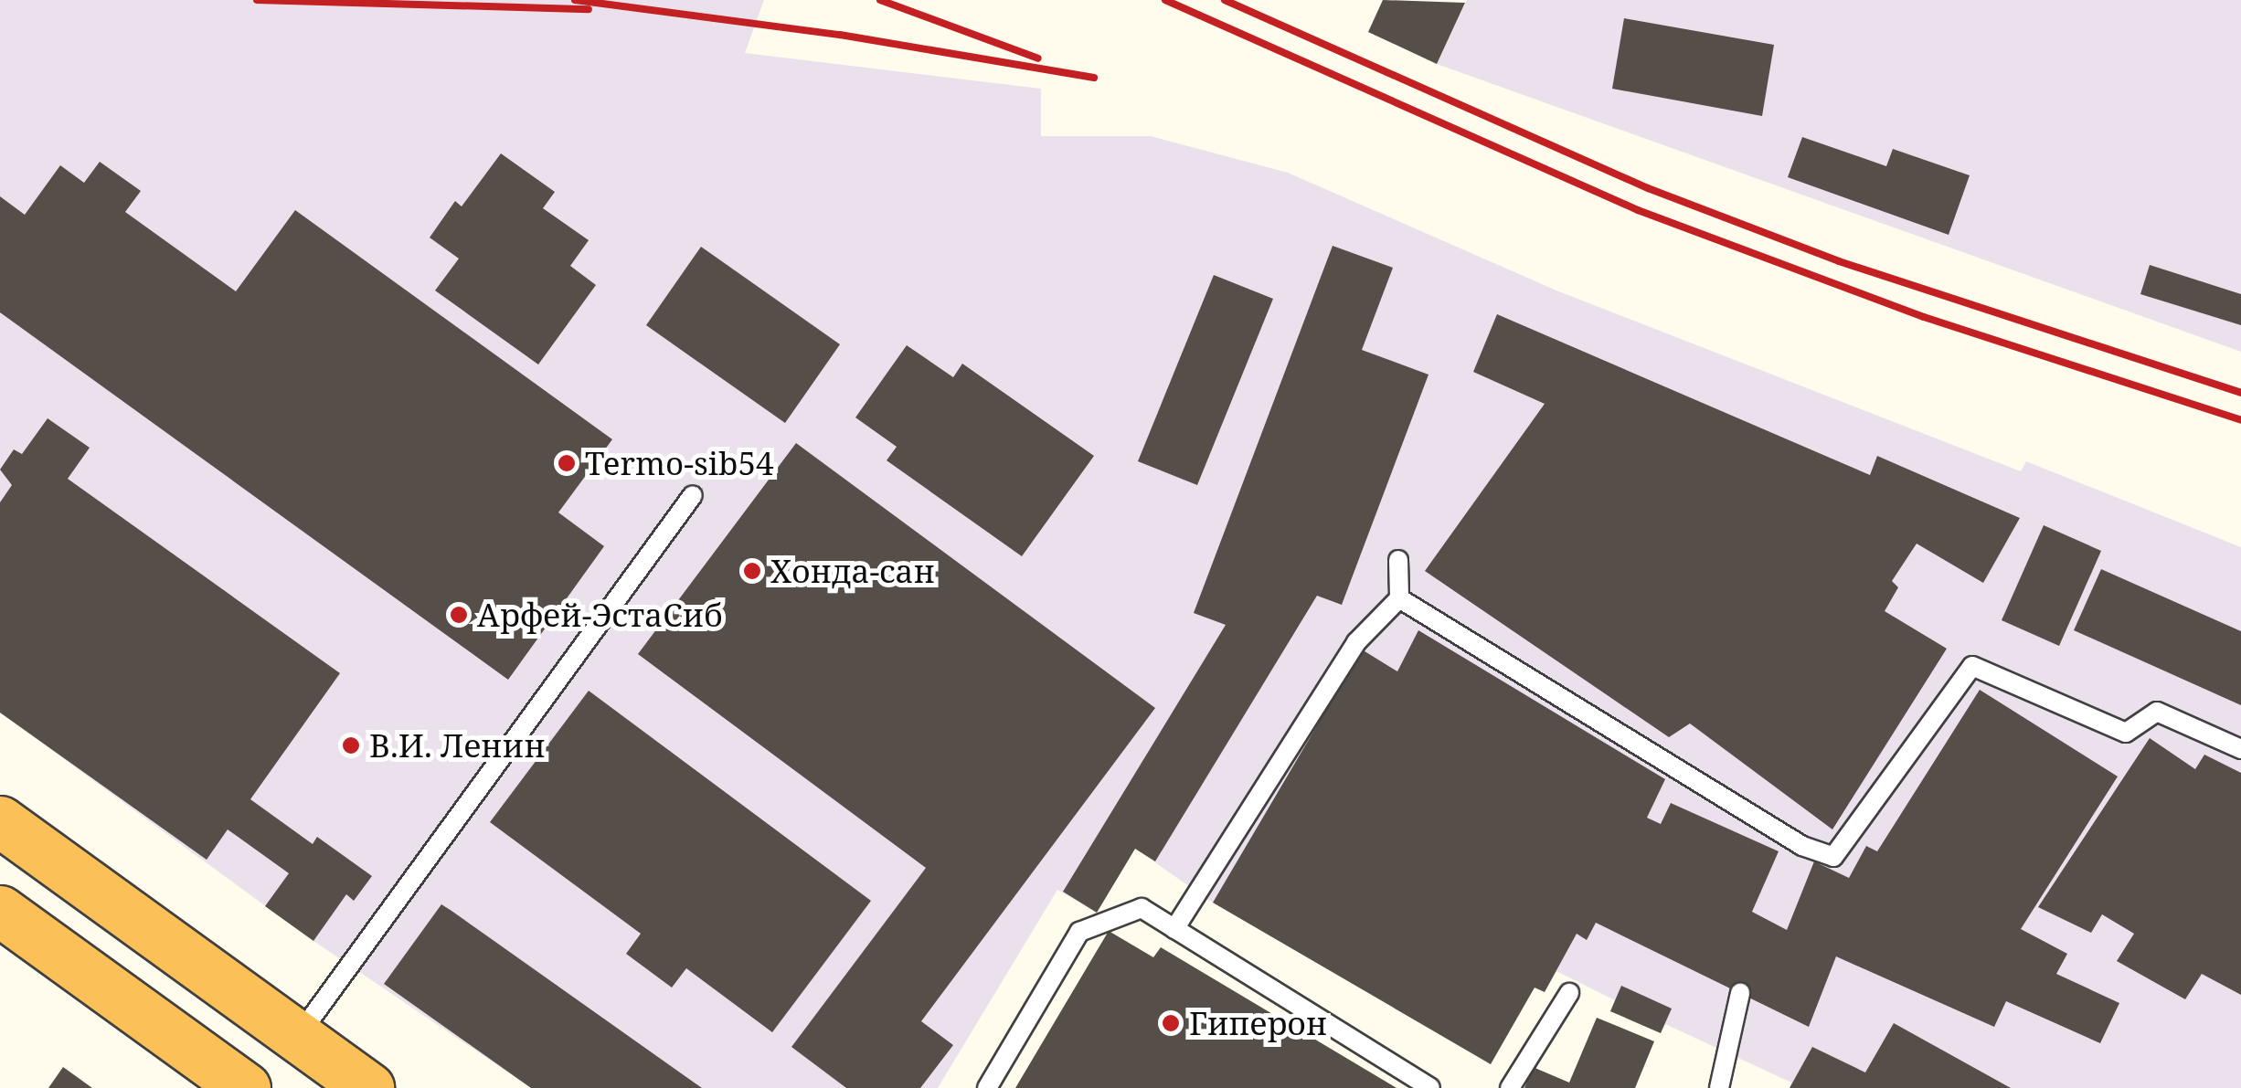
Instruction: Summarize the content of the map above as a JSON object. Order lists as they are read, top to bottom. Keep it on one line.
{"places":["Termo-sib54","Хонда-сан","Арфей-ЭстаСиб","В.И. Ленин","Гиперон"]}
